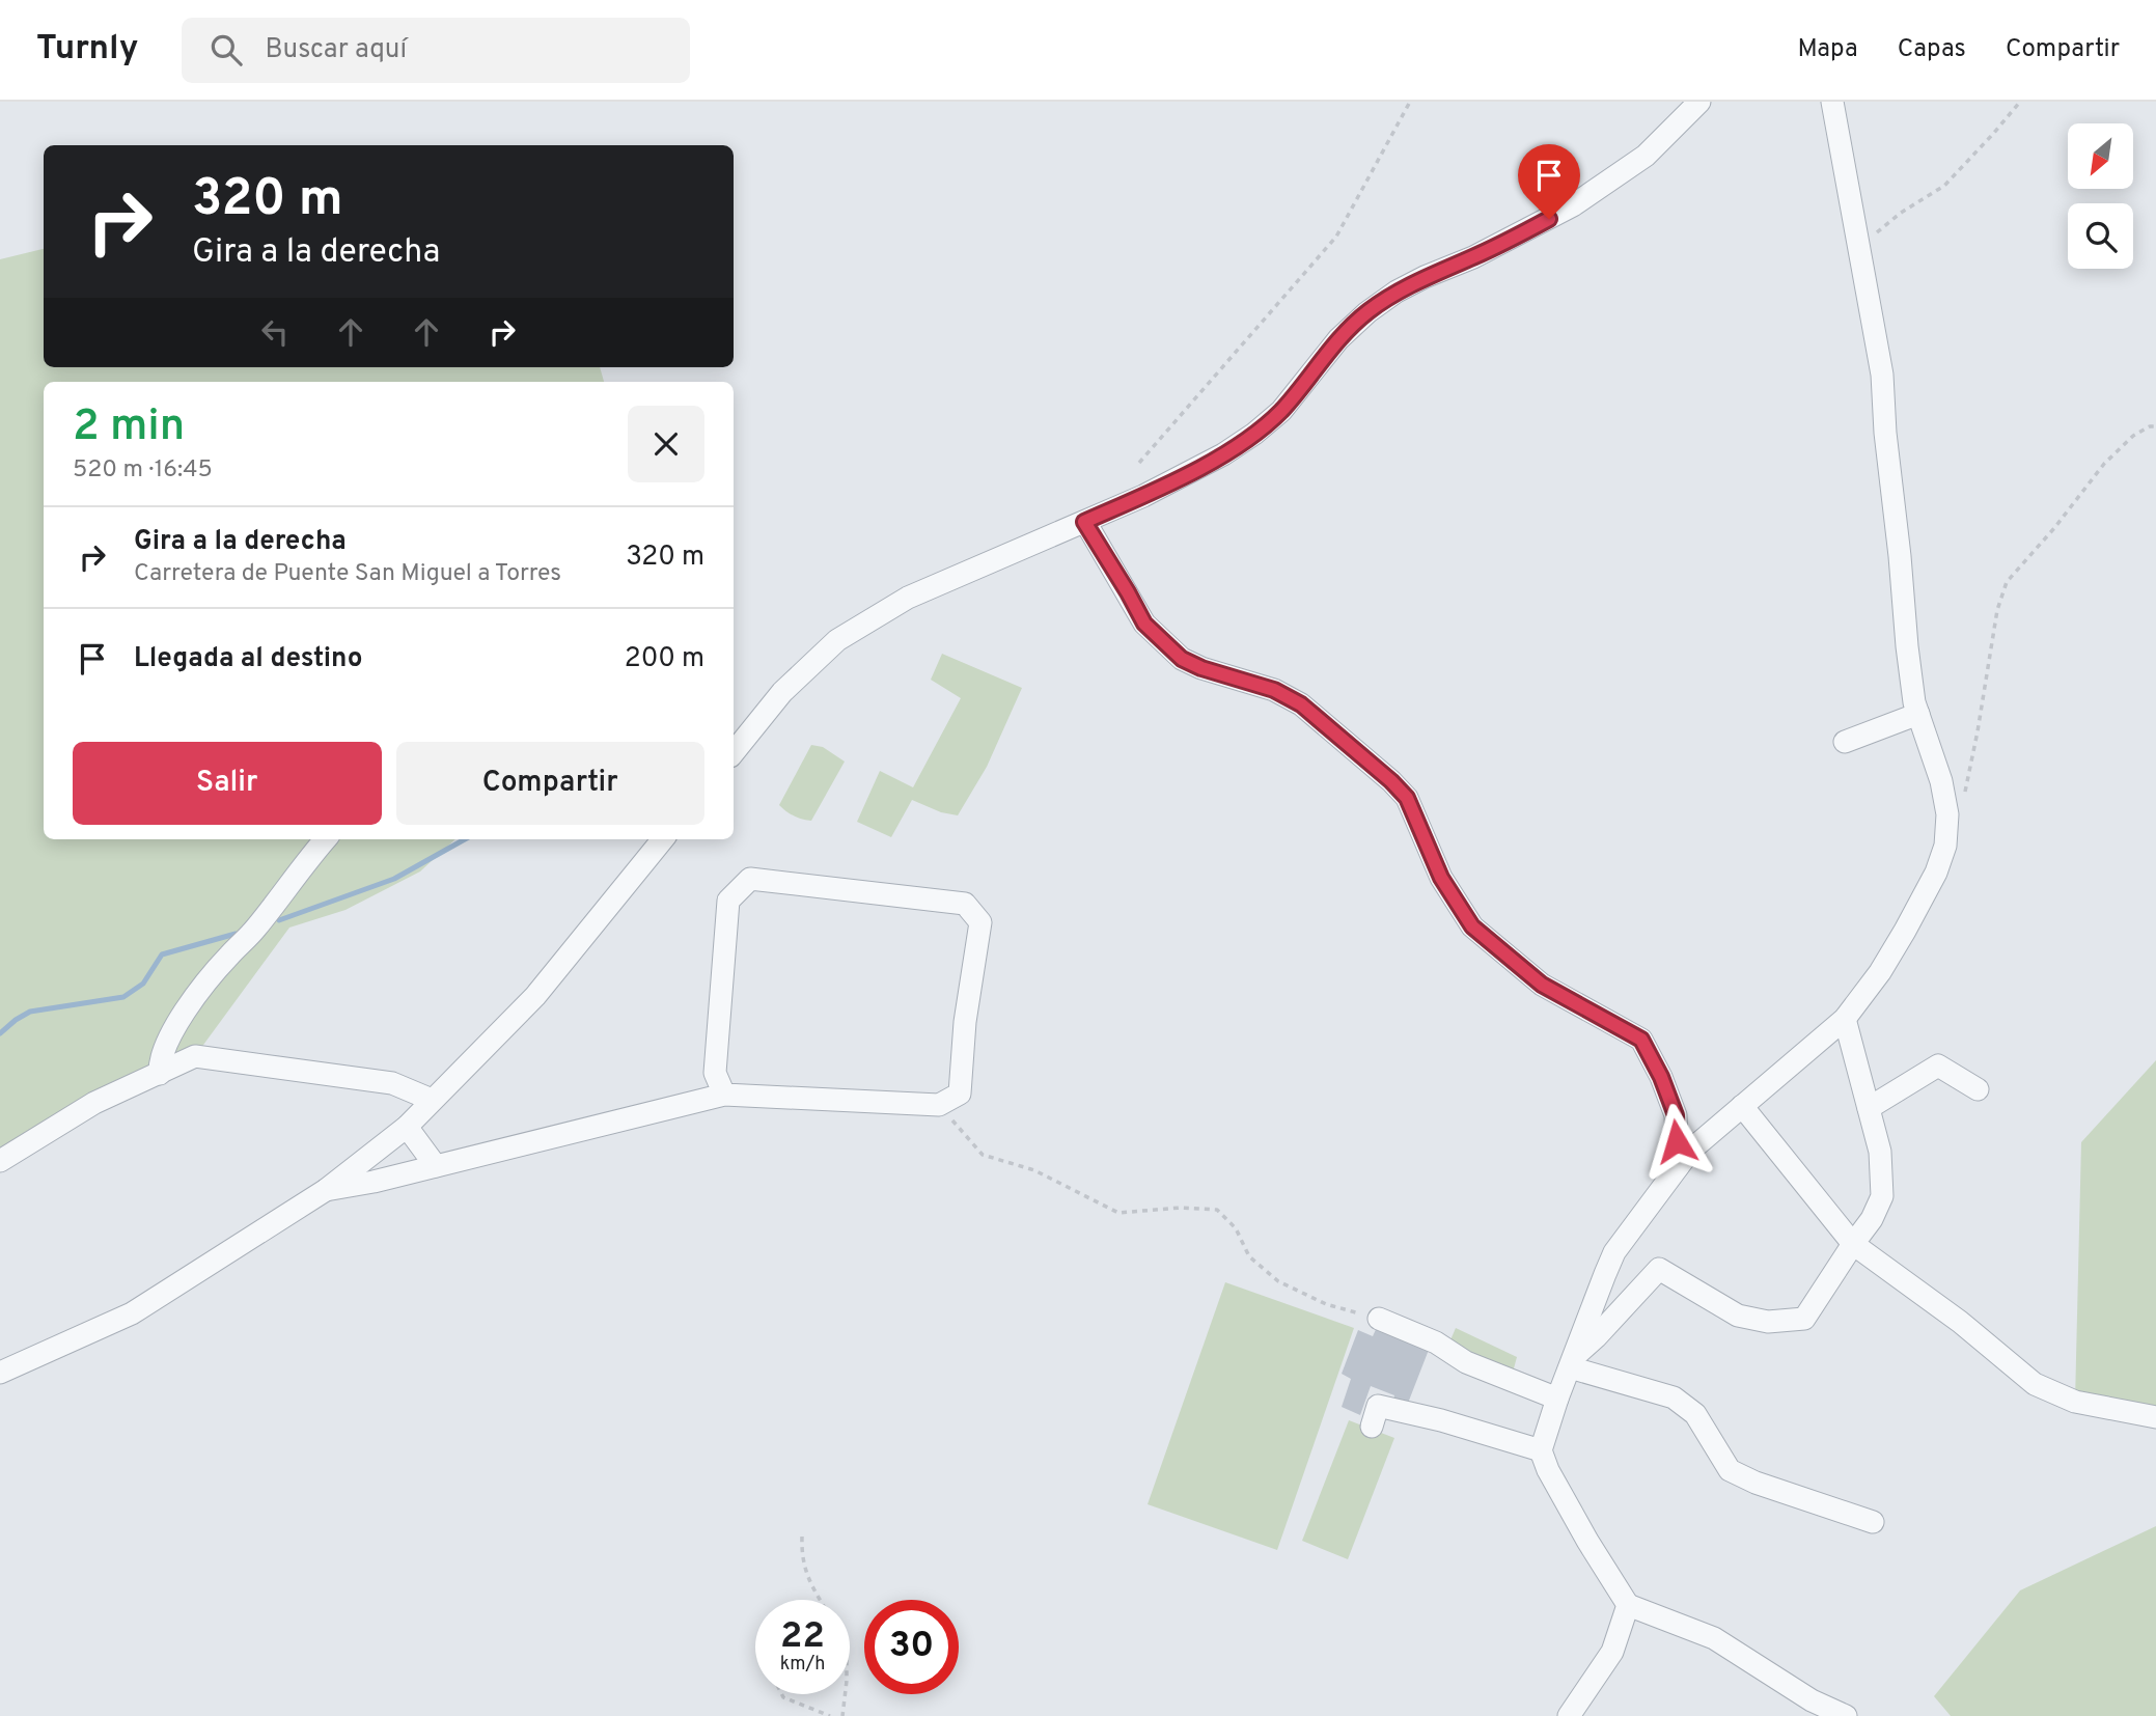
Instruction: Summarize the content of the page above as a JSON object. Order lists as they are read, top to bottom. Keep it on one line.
{"north":"bottom left","page":{"header":"Turnly","search":"Buscar aquí","nav":["Mapa","Capas","Compartir"],"turn":["320 m","Gira a la derecha"],"heading":["2 min","520 m · 16:45"],"list":[{"name":"Gira a la derecha","note":"Carretera de Puente San Miguel a Torres","value":"320 m"},{"name":"Llegada al destino","value":"200 m"}],"buttons":["Salir","Compartir"],"speed":"22 km/h","limit":"30"}}
